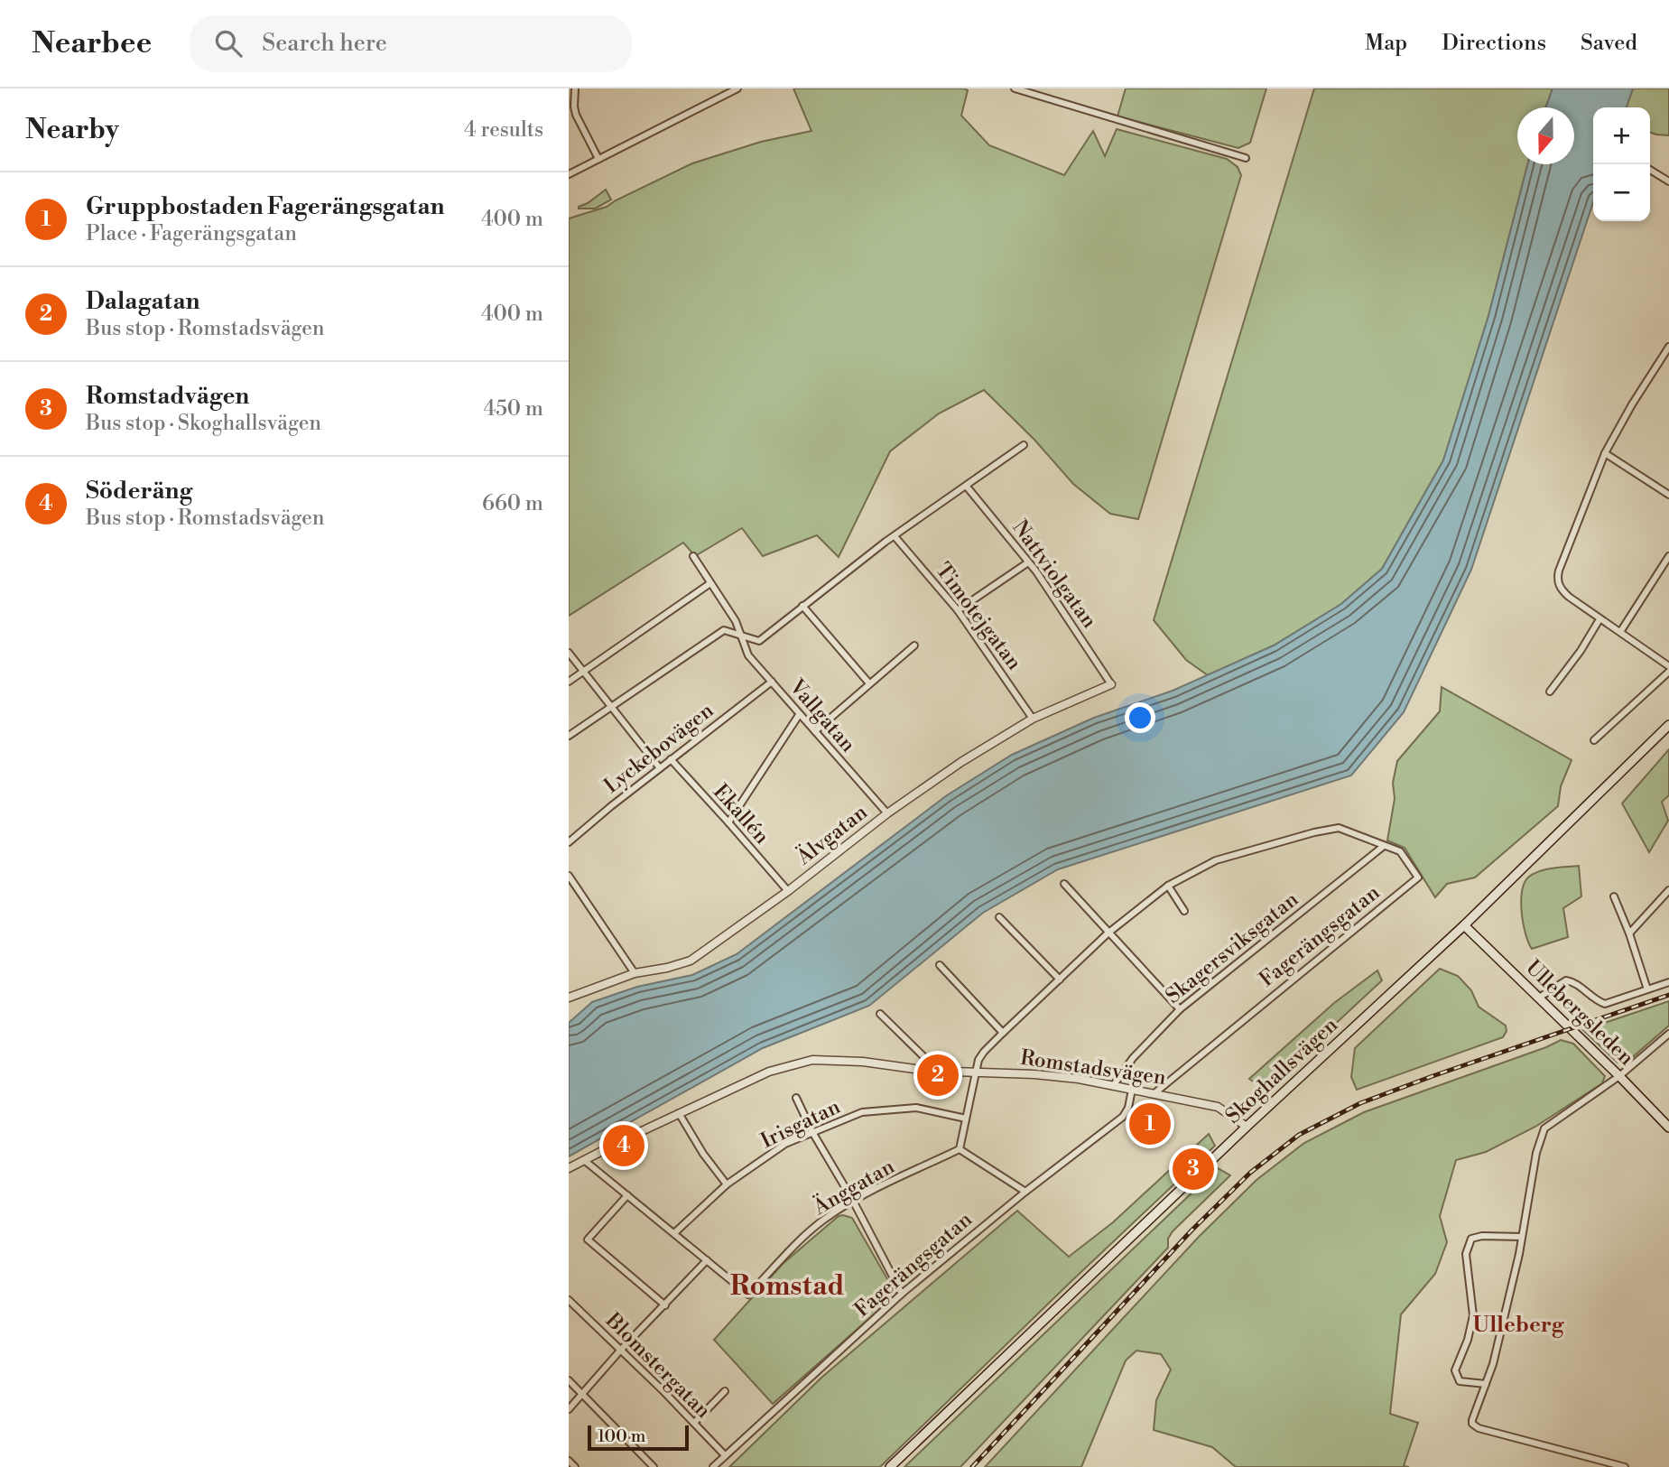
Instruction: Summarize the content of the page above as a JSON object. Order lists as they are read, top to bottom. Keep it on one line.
{"streets":{"main road":["Ullebergsleden","Skoghallsvägen"],"street":["Nattviolgatan","Timotejgatan","Vallgatan","Lyckebovägen","Ekallén","Älvgatan","Fagerängsgatan","Skagersviksgatan","Romstadsvägen","Irisgatan","Änggatan","Blomstergatan"]},"crossings":[["Nattviolgatan","Älvgatan"],["Timotejgatan","Älvgatan"],["Vallgatan","Lyckebovägen"],["Vallgatan","Älvgatan"],["Lyckebovägen","Ekallén"],["Ekallén","Älvgatan"],["Fagerängsgatan","Skagersviksgatan"],["Fagerängsgatan","Romstadsvägen"],["Fagerängsgatan","Blomstergatan"],["Skagersviksgatan","Romstadsvägen"],["Ullebergsleden","Skoghallsvägen"],["Romstadsvägen","Skoghallsvägen"]],"districts":["Romstad","Ulleberg"],"scale_bar":"100 m","north":"bottom","page":{"header":"Nearbee","search":"Search here","nav":["Map","Directions","Saved"],"heading":["Nearby","4 results"],"map_buttons":["+","−"],"list":[{"mark":"1","name":"Gruppbostaden Fagerängsgatan","note":"Place · Fagerängsgatan","value":"400 m"},{"mark":"2","name":"Dalagatan","note":"Bus stop · Romstadsvägen","value":"400 m"},{"mark":"3","name":"Romstadvägen","note":"Bus stop · Skoghallsvägen","value":"450 m"},{"mark":"4","name":"Söderäng","note":"Bus stop · Romstadsvägen","value":"660 m"}],"pins":["2","1","4","3"],"scale":"100 m"}}
